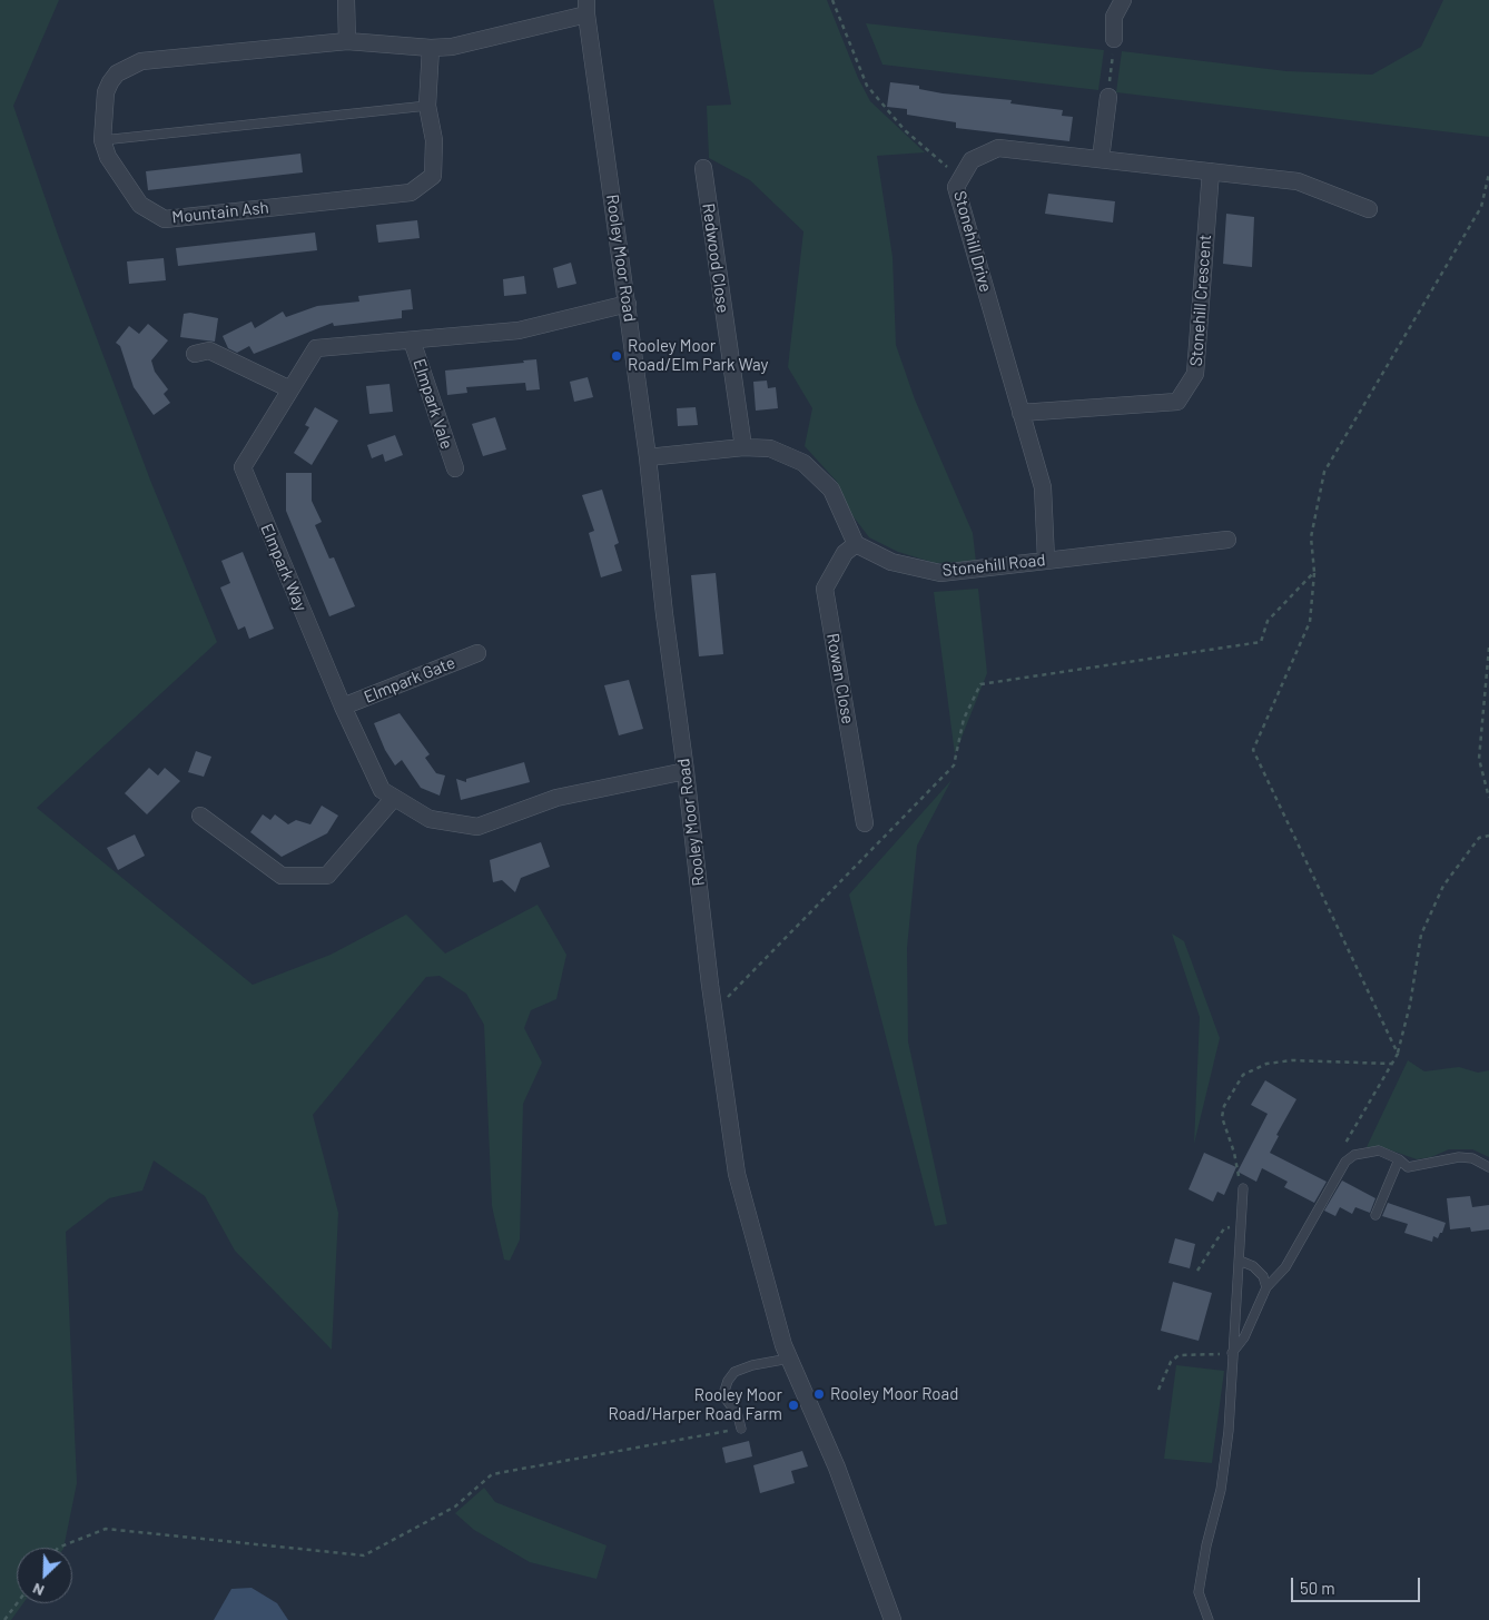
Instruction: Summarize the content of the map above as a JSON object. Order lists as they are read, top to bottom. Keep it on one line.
{"streets":{"street":["Mountain Ash","Stonehill Drive","Rooley Moor Road","Redwood Close","Stonehill Crescent","Elmpark Vale","Stonehill Road","Elmpark Way","Rowan Close","Elmpark Gate"]},"crossings":[["Mountain Ash","Rooley Moor Road"],["Stonehill Drive","Stonehill Crescent"],["Stonehill Drive","Stonehill Road"],["Rooley Moor Road","Elmpark Way"],["Elmpark Vale","Elmpark Way"],["Stonehill Road","Rowan Close"],["Elmpark Way","Elmpark Gate"]],"places":["Rooley Moor Road/Elm Park Way","Rooley Moor Road","Rooley Moor Road/Harper Road Farm"],"scale_bar":"50 m","north":"bottom left"}
